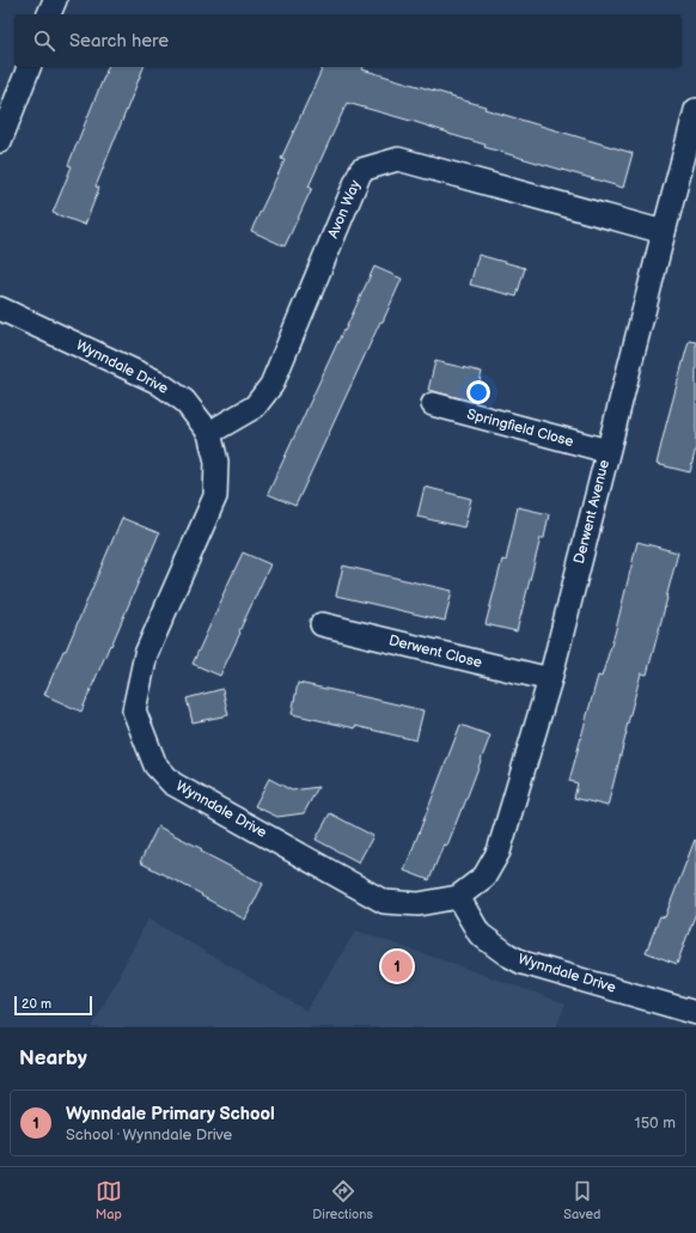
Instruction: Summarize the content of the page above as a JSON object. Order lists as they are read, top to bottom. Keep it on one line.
{"streets":{"street":["Avon Way","Wynndale Drive","Springfield Close","Derwent Avenue","Derwent Close"]},"crossings":[["Avon Way","Wynndale Drive"],["Avon Way","Derwent Avenue"],["Wynndale Drive","Derwent Avenue"],["Springfield Close","Derwent Avenue"],["Derwent Avenue","Derwent Close"]],"scale_bar":"20 m","page":{"search":"Search here","pins":"1","scale":"20 m","heading":"Nearby","list":[{"mark":"1","name":"Wynndale Primary School","note":"School · Wynndale Drive","value":"150 m"}],"nav":["Map","Directions","Saved"]}}
